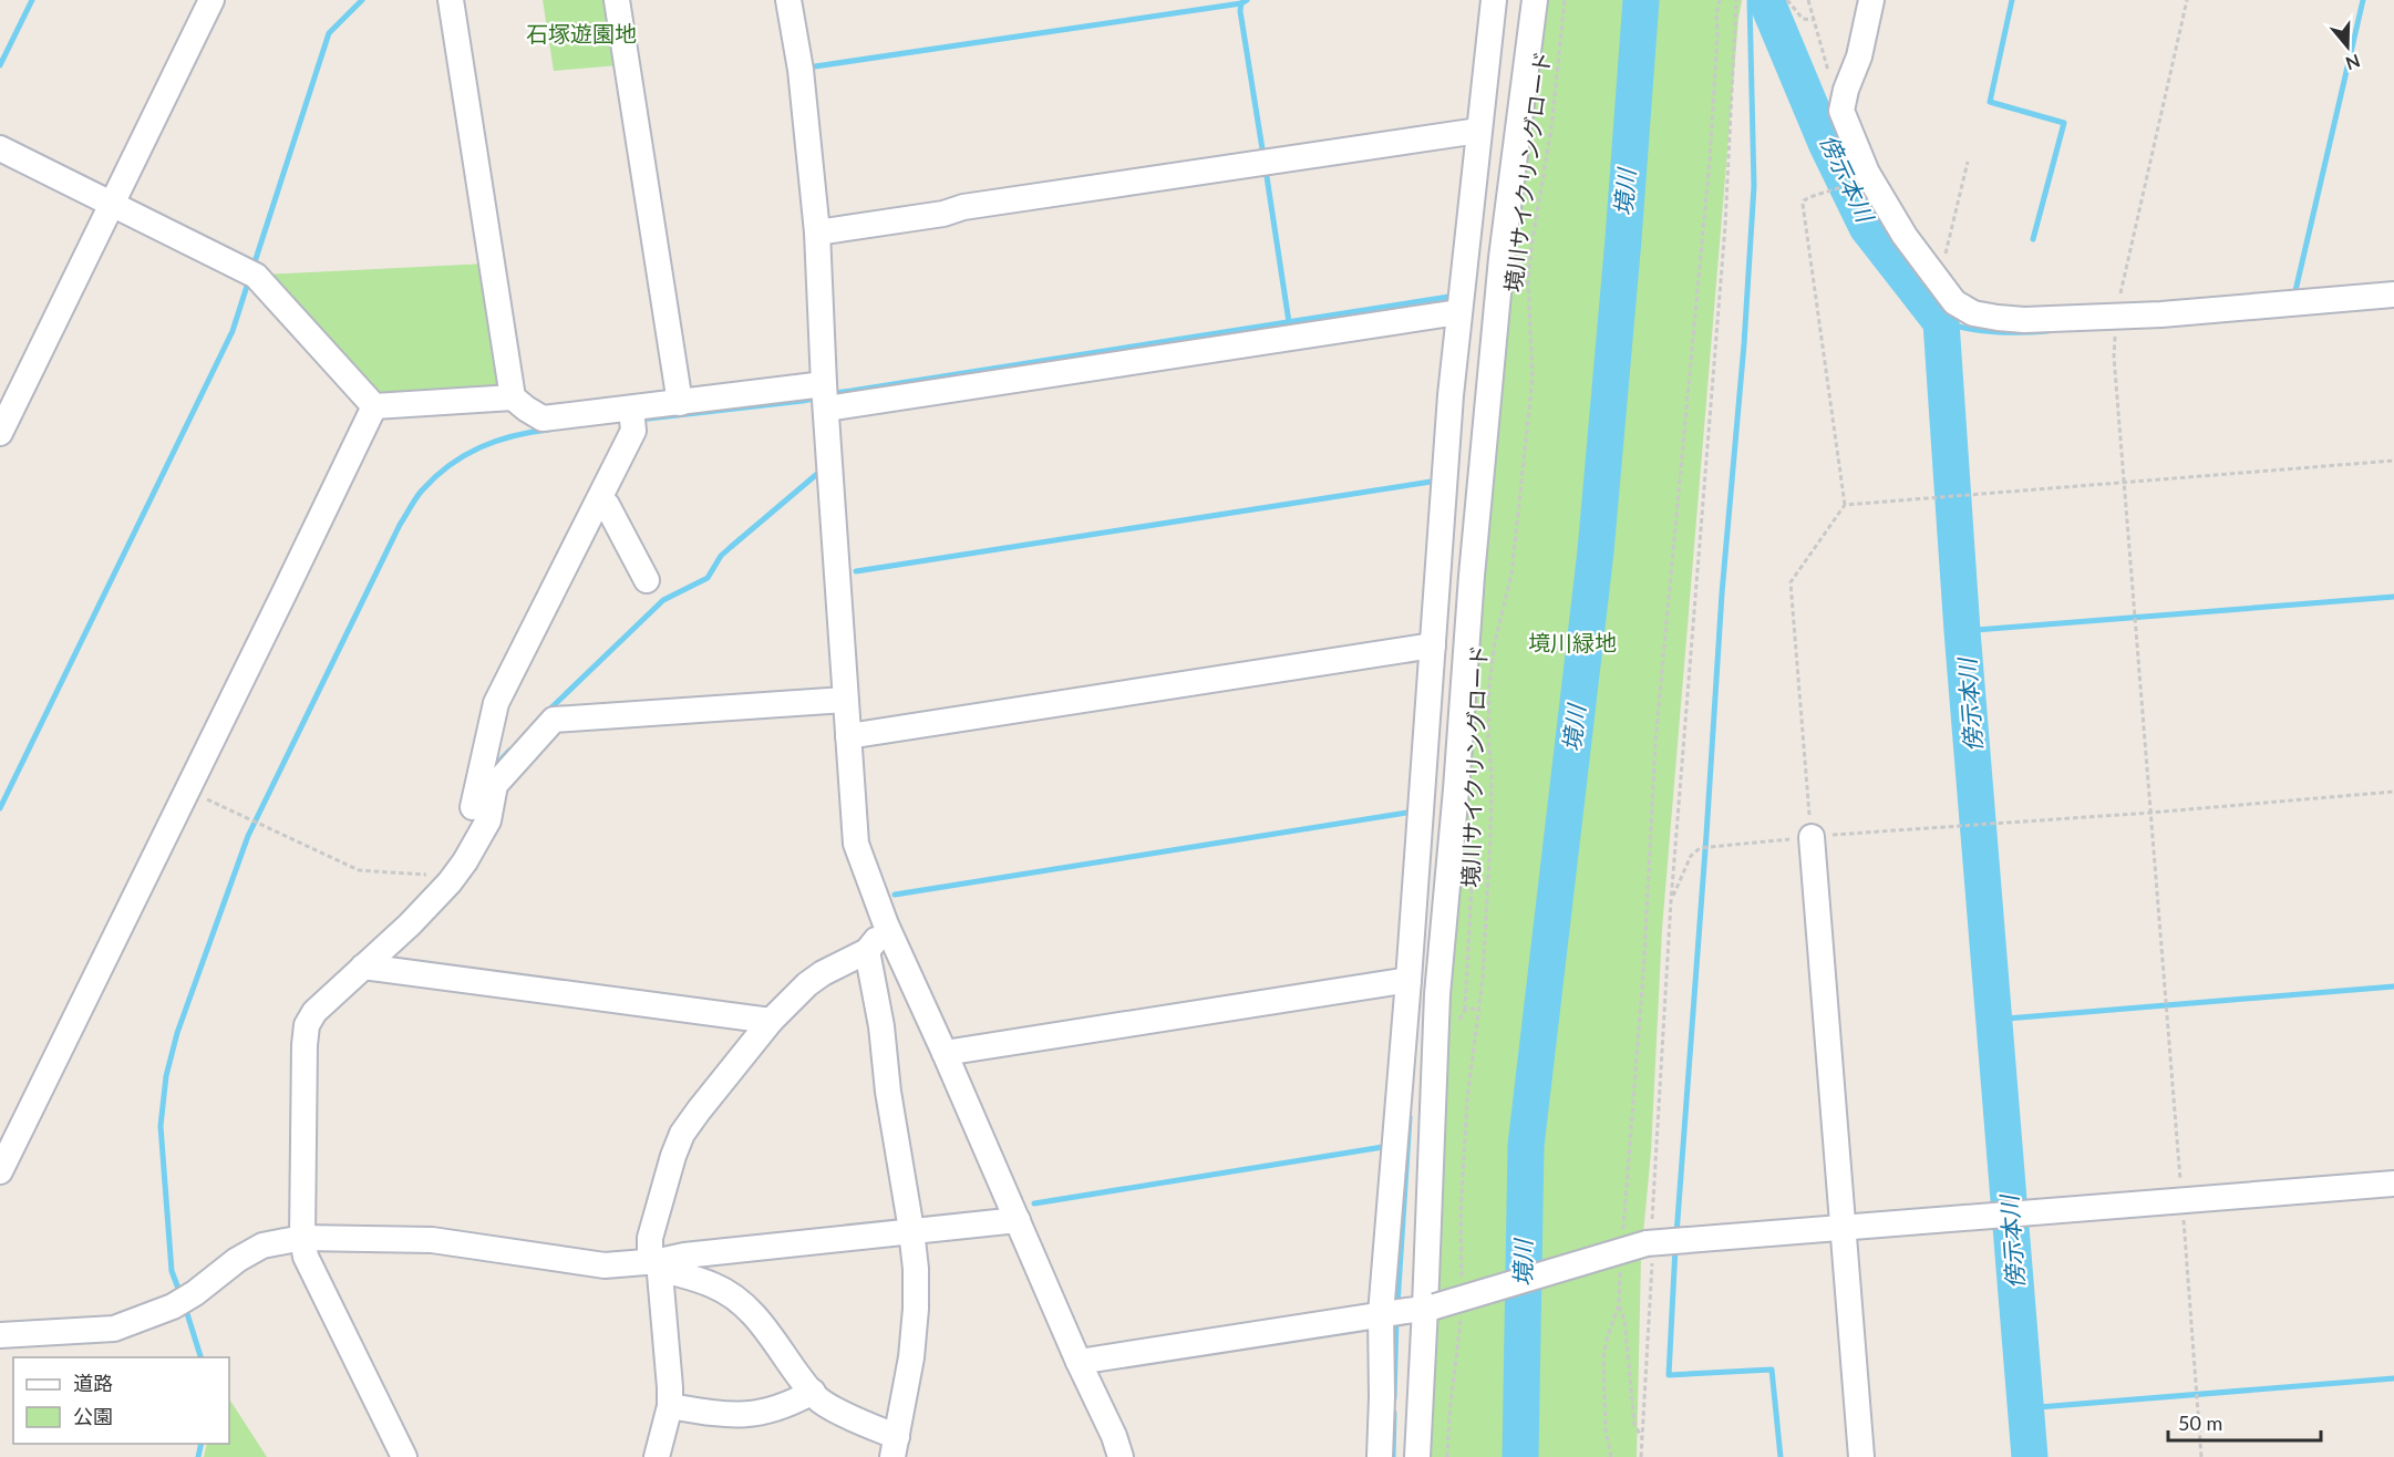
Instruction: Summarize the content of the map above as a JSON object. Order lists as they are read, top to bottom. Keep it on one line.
{"streets":{"path":["境川サイクリングロード"]},"water":["傍示本川","境川"],"parks":["石塚遊園地","境川緑地"],"legend":["道路","公園"],"scale_bar":"50 m","north":"bottom"}
